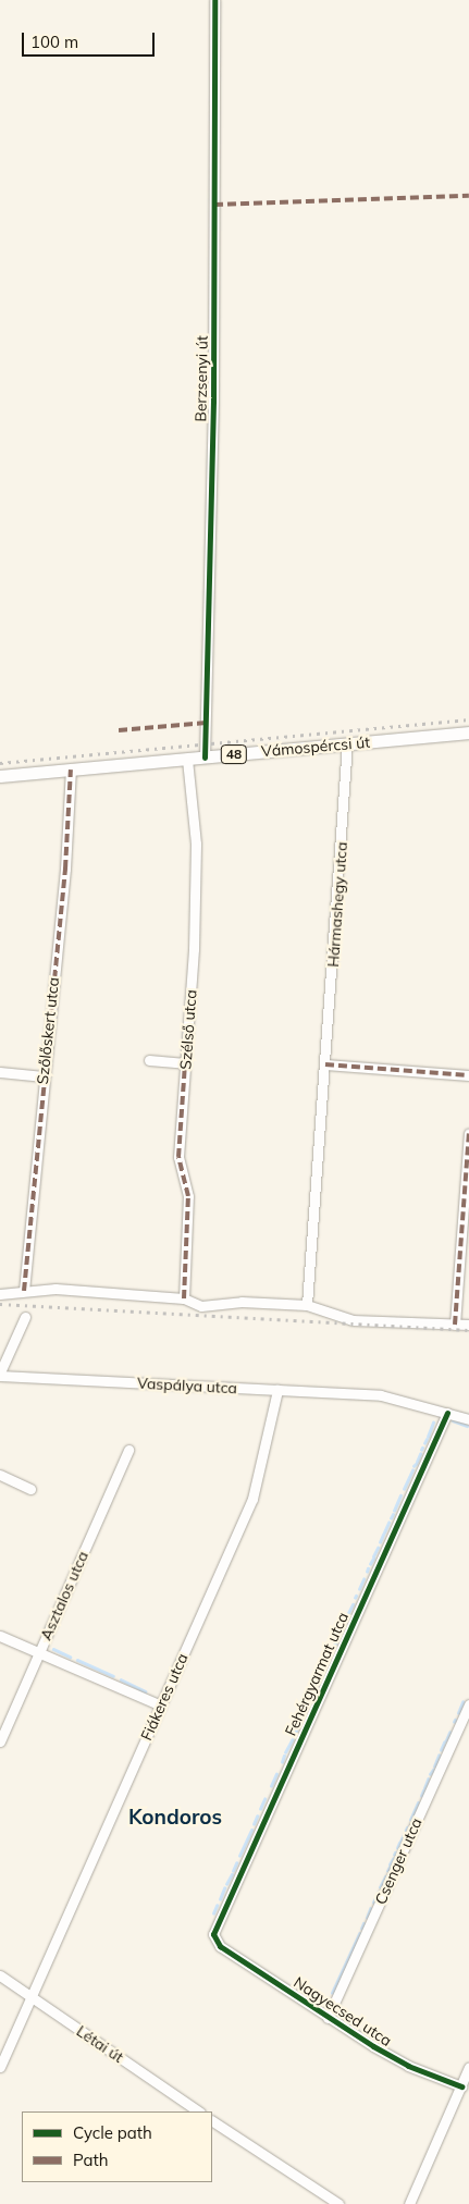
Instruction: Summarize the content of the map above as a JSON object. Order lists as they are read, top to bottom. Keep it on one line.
{"streets":{"main road":["Vámospércsi út","48"],"street":["Berzsenyi út","Hármashegy utca","Szélső utca","Szőlőskert utca","Vaspálya utca","Asztalos utca","Fehérgyarmat utca","Fiákeres utca","Csenger utca","Nagyecsed utca","Létai út"]},"crossings":[["Berzsenyi út","Vámospércsi út"],["Vámospércsi út","Hármashegy utca"],["Vámospércsi út","Szélső utca"],["Vámospércsi út","Szőlőskert utca"],["Vaspálya utca","Fehérgyarmat utca"],["Vaspálya utca","Fiákeres utca"],["Fehérgyarmat utca","Nagyecsed utca"],["Fiákeres utca","Létai út"],["Csenger utca","Nagyecsed utca"]],"districts":["Kondoros"],"legend":["Cycle path","Path"],"scale_bar":"100 m"}
